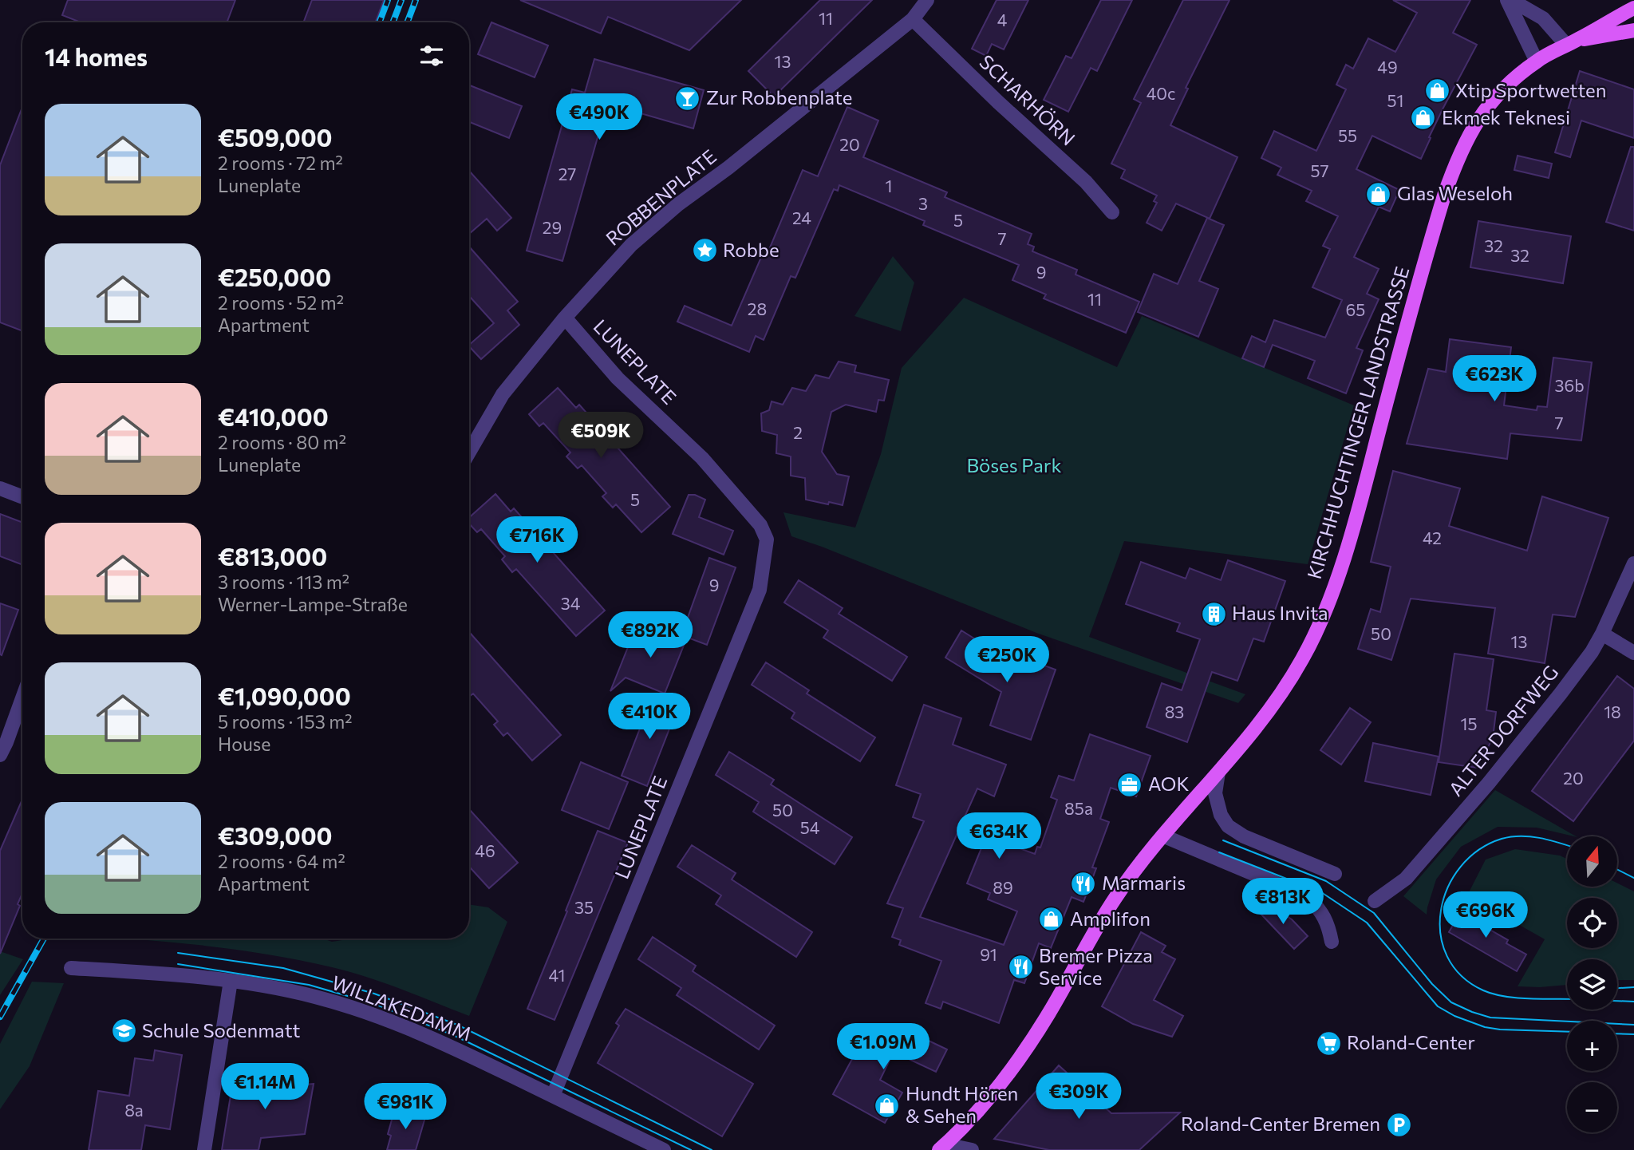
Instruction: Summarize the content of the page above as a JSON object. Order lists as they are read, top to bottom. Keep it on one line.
{"streets":{"main road":["KIRCHHUCHTINGER LANDSTRASSE"],"street":["SCHARHÖRN","ROBBENPLATE","LUNEPLATE","ALTER DORFWEG","WILLAKEDAMM"]},"crossings":[["SCHARHÖRN","ROBBENPLATE"],["ROBBENPLATE","LUNEPLATE"],["LUNEPLATE","WILLAKEDAMM"]],"parks":["Böses Park"],"places":{"shop":["Xtip Sportwetten","Ekmek Teknesi","Glas Weseloh","Amplifon","Hundt Hören & Sehen"],"bar":["Zur Robbenplate"],"place":["Robbe"],"building":["Haus Invita"],"office":["AOK"],"restaurant":["Marmaris","Bremer Pizza Service"],"school or university":["Schule Sodenmatt"],"supermarket":["Roland-Center"],"parking":["Roland-Center Bremen"]},"house_numbers":["11","4","13","49","40c","51","55","20","57","27","1","3","24","5","29","7","32","32","9","11","28","65","36b","7","2","5","42","9","34","50","13","83","18","15","20","85a","50","54","46","89","35","91","41","8a"],"north":"top","page":{"heading":"14 homes","list":[{"name":"€509,000","note":"2 rooms · 72 m² · Luneplate"},{"name":"€250,000","note":"2 rooms · 52 m² · Apartment"},{"name":"€410,000","note":"2 rooms · 80 m² · Luneplate"},{"name":"€813,000","note":"3 rooms · 113 m² · Werner-Lampe-Straße"},{"name":"€1,090,000","note":"5 rooms · 153 m² · House"},{"name":"€309,000","note":"2 rooms · 64 m² · Apartment"}],"price":["€490K","€623K","€509K","€716K","€892K","€250K","€410K","€634K","€813K","€696K","€1.09M","€1.14M","€309K","€981K"],"map_buttons":["+","−"]}}
